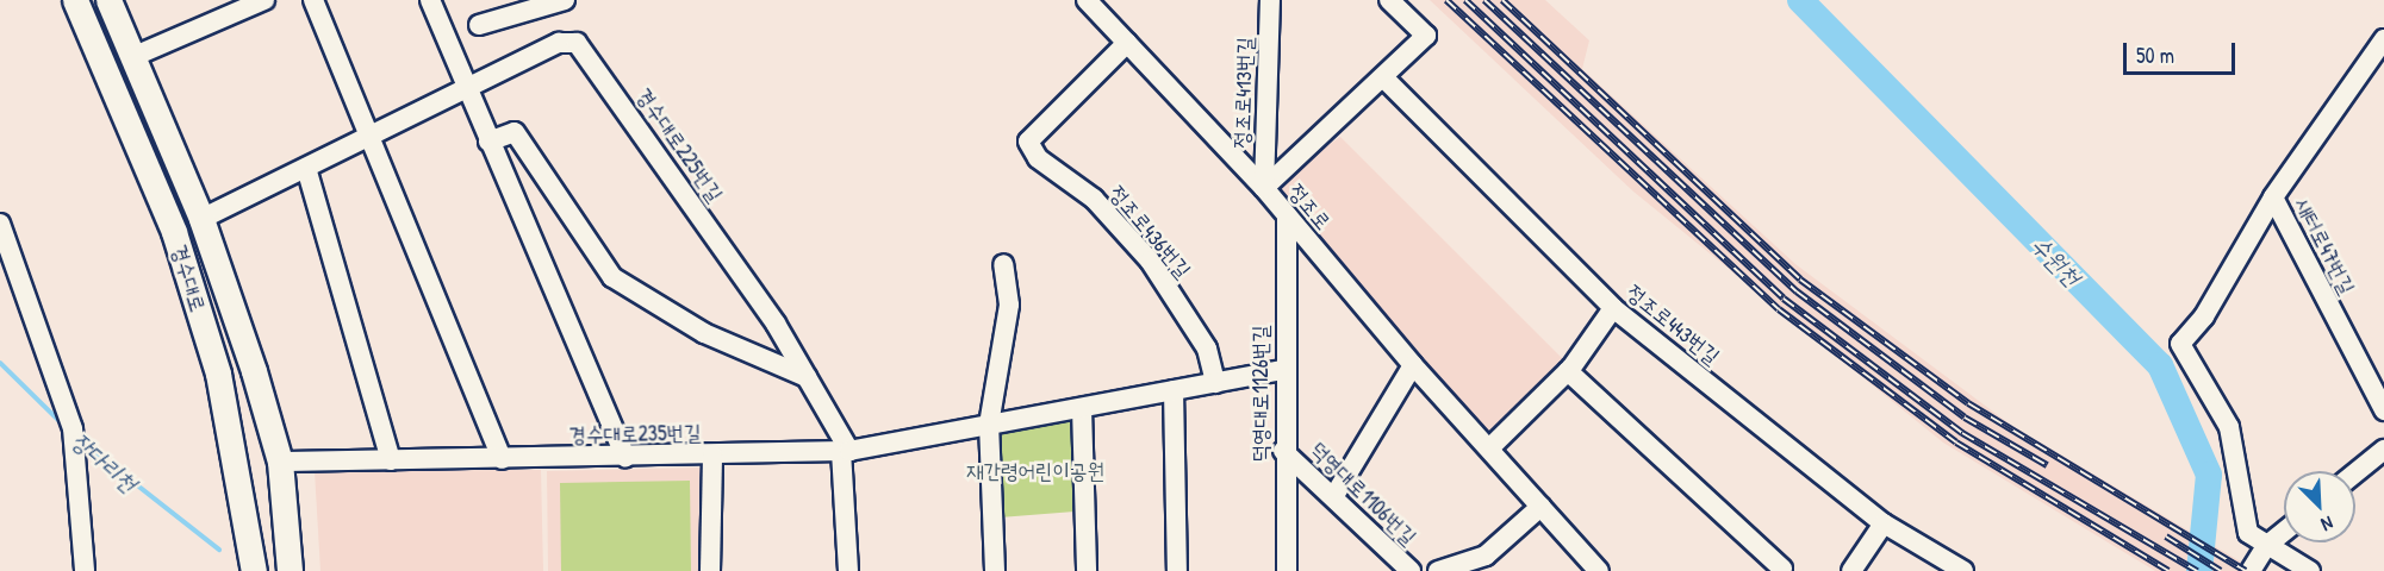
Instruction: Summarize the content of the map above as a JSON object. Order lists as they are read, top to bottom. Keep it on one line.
{"streets":{"main road":["경수대로"],"street":["정조로413번길","경수대로225번길","정조로","정조로436번길","새터로47번길","정조로443번길","덕영대로1126번길","경수대로235번길","덕영대로1106번길"]},"crossings":[["정조로413번길","정조로"],["경수대로225번길","경수대로"],["경수대로225번길","경수대로235번길"],["정조로","정조로436번길"],["정조로","덕영대로1126번길"],["정조로436번길","경수대로235번길"],["경수대로","경수대로235번길"],["덕영대로1126번길","경수대로235번길"],["덕영대로1126번길","덕영대로1106번길"]],"water":["수원천","장다리천"],"parks":["재간령어린이공원"],"scale_bar":"50 m","north":"bottom right"}
